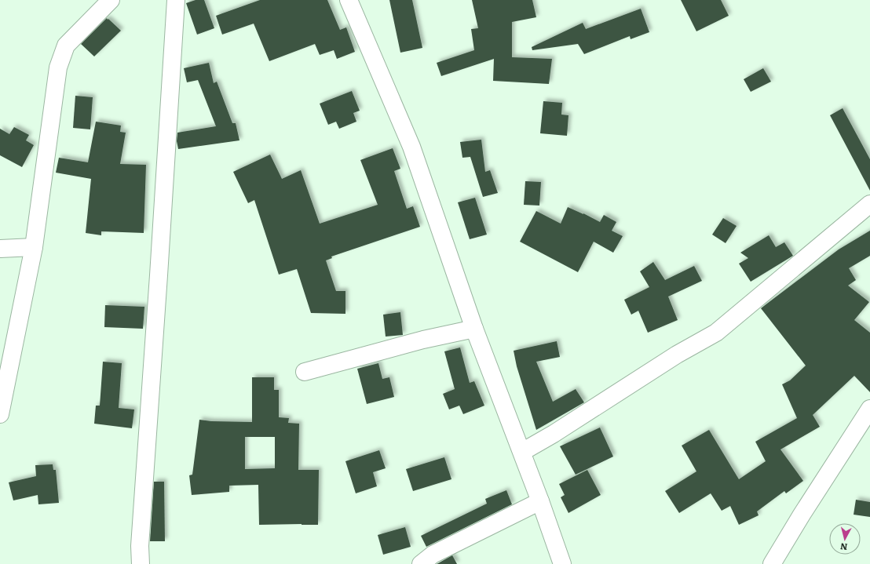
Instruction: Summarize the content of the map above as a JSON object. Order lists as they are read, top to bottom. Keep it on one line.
{"north":"bottom"}
